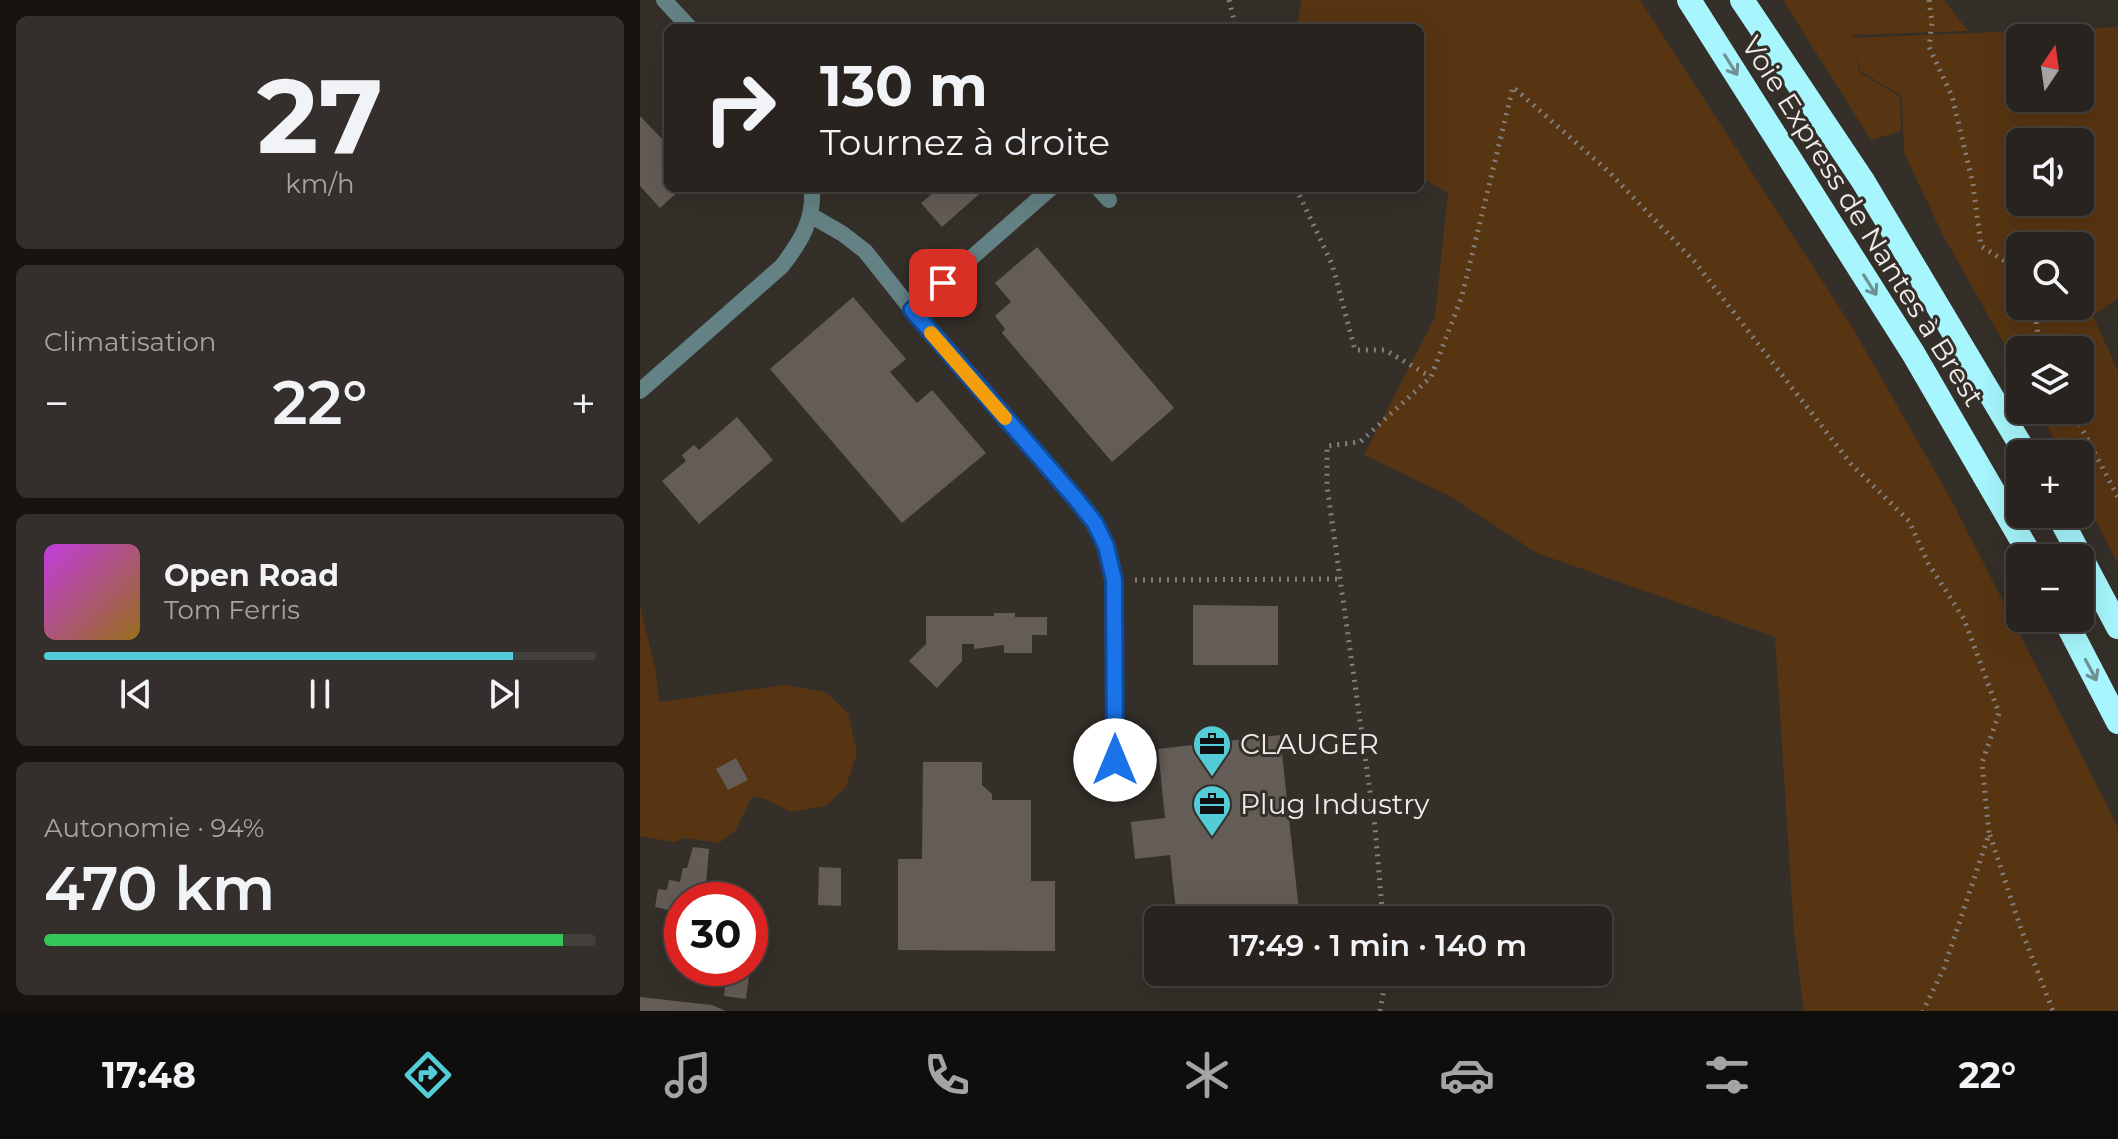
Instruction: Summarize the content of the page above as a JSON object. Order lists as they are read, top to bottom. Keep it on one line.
{"streets":{"highway":["Voie Express de Nantes à Brest"]},"places":{"office":["CLAUGER","Plug Industry"]},"north":"top","page":{"tile":[["27","km/h"],"Climatisation",["Autonomie · 94%","470 km"]],"map_buttons":["+","−"],"turn":["130 m","Tournez à droite"],"heat":["−","22°","+"],"song":["Open Road","Tom Ferris"],"limit":"30","trip":"17:49 · 1 min · 140 m","tabs":["17:48","22°"]}}
